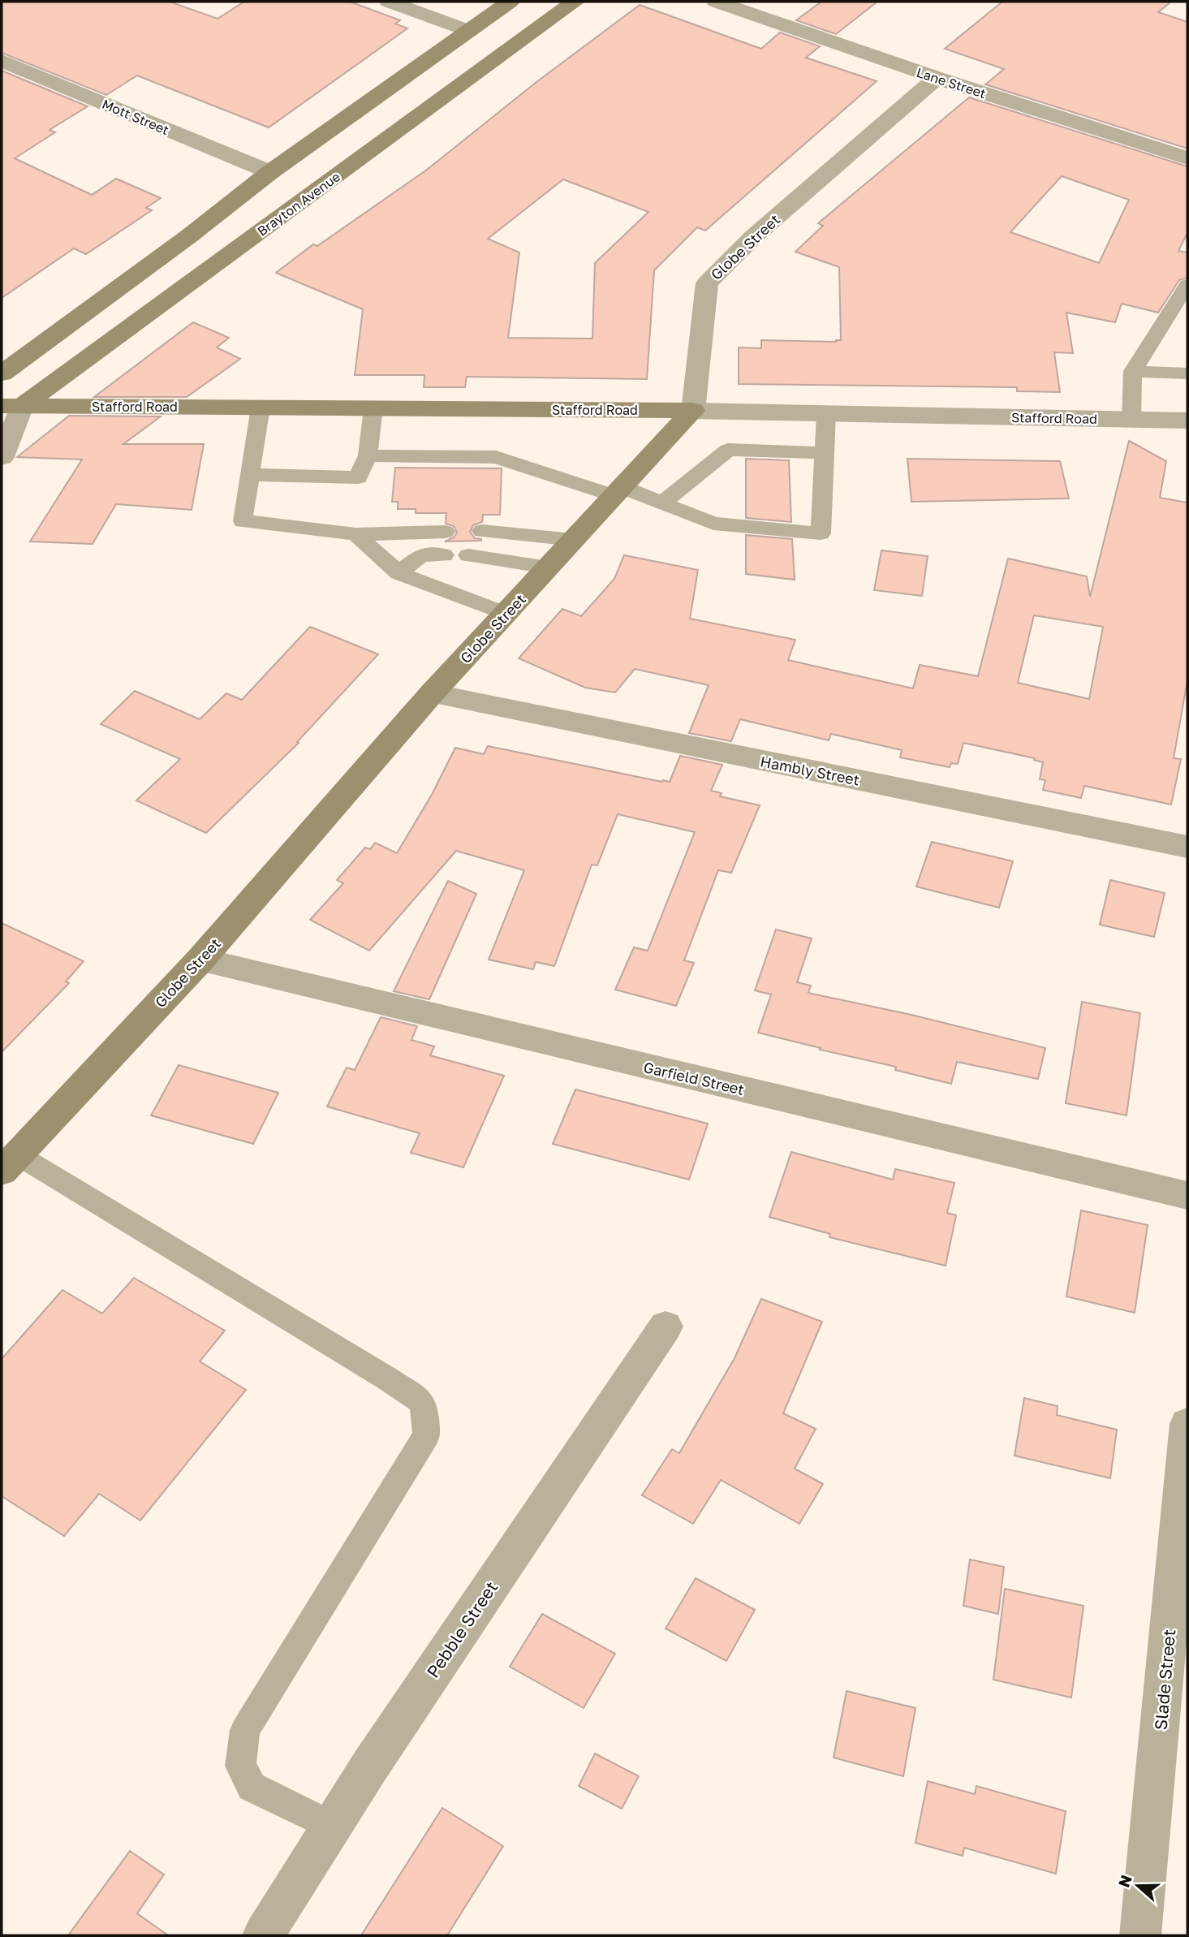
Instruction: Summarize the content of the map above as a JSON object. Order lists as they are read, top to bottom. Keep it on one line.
{"streets":{"main road":["Brayton Avenue","Globe Street","Stafford Road"],"street":["Lane Street","Mott Street","Hambly Street","Garfield Street","Pebble Street","Slade Street"]},"crossings":[["Lane Street","Globe Street"],["Brayton Avenue","Stafford Road"],["Globe Street","Stafford Road"],["Globe Street","Hambly Street"],["Globe Street","Garfield Street"]],"north":"left"}
